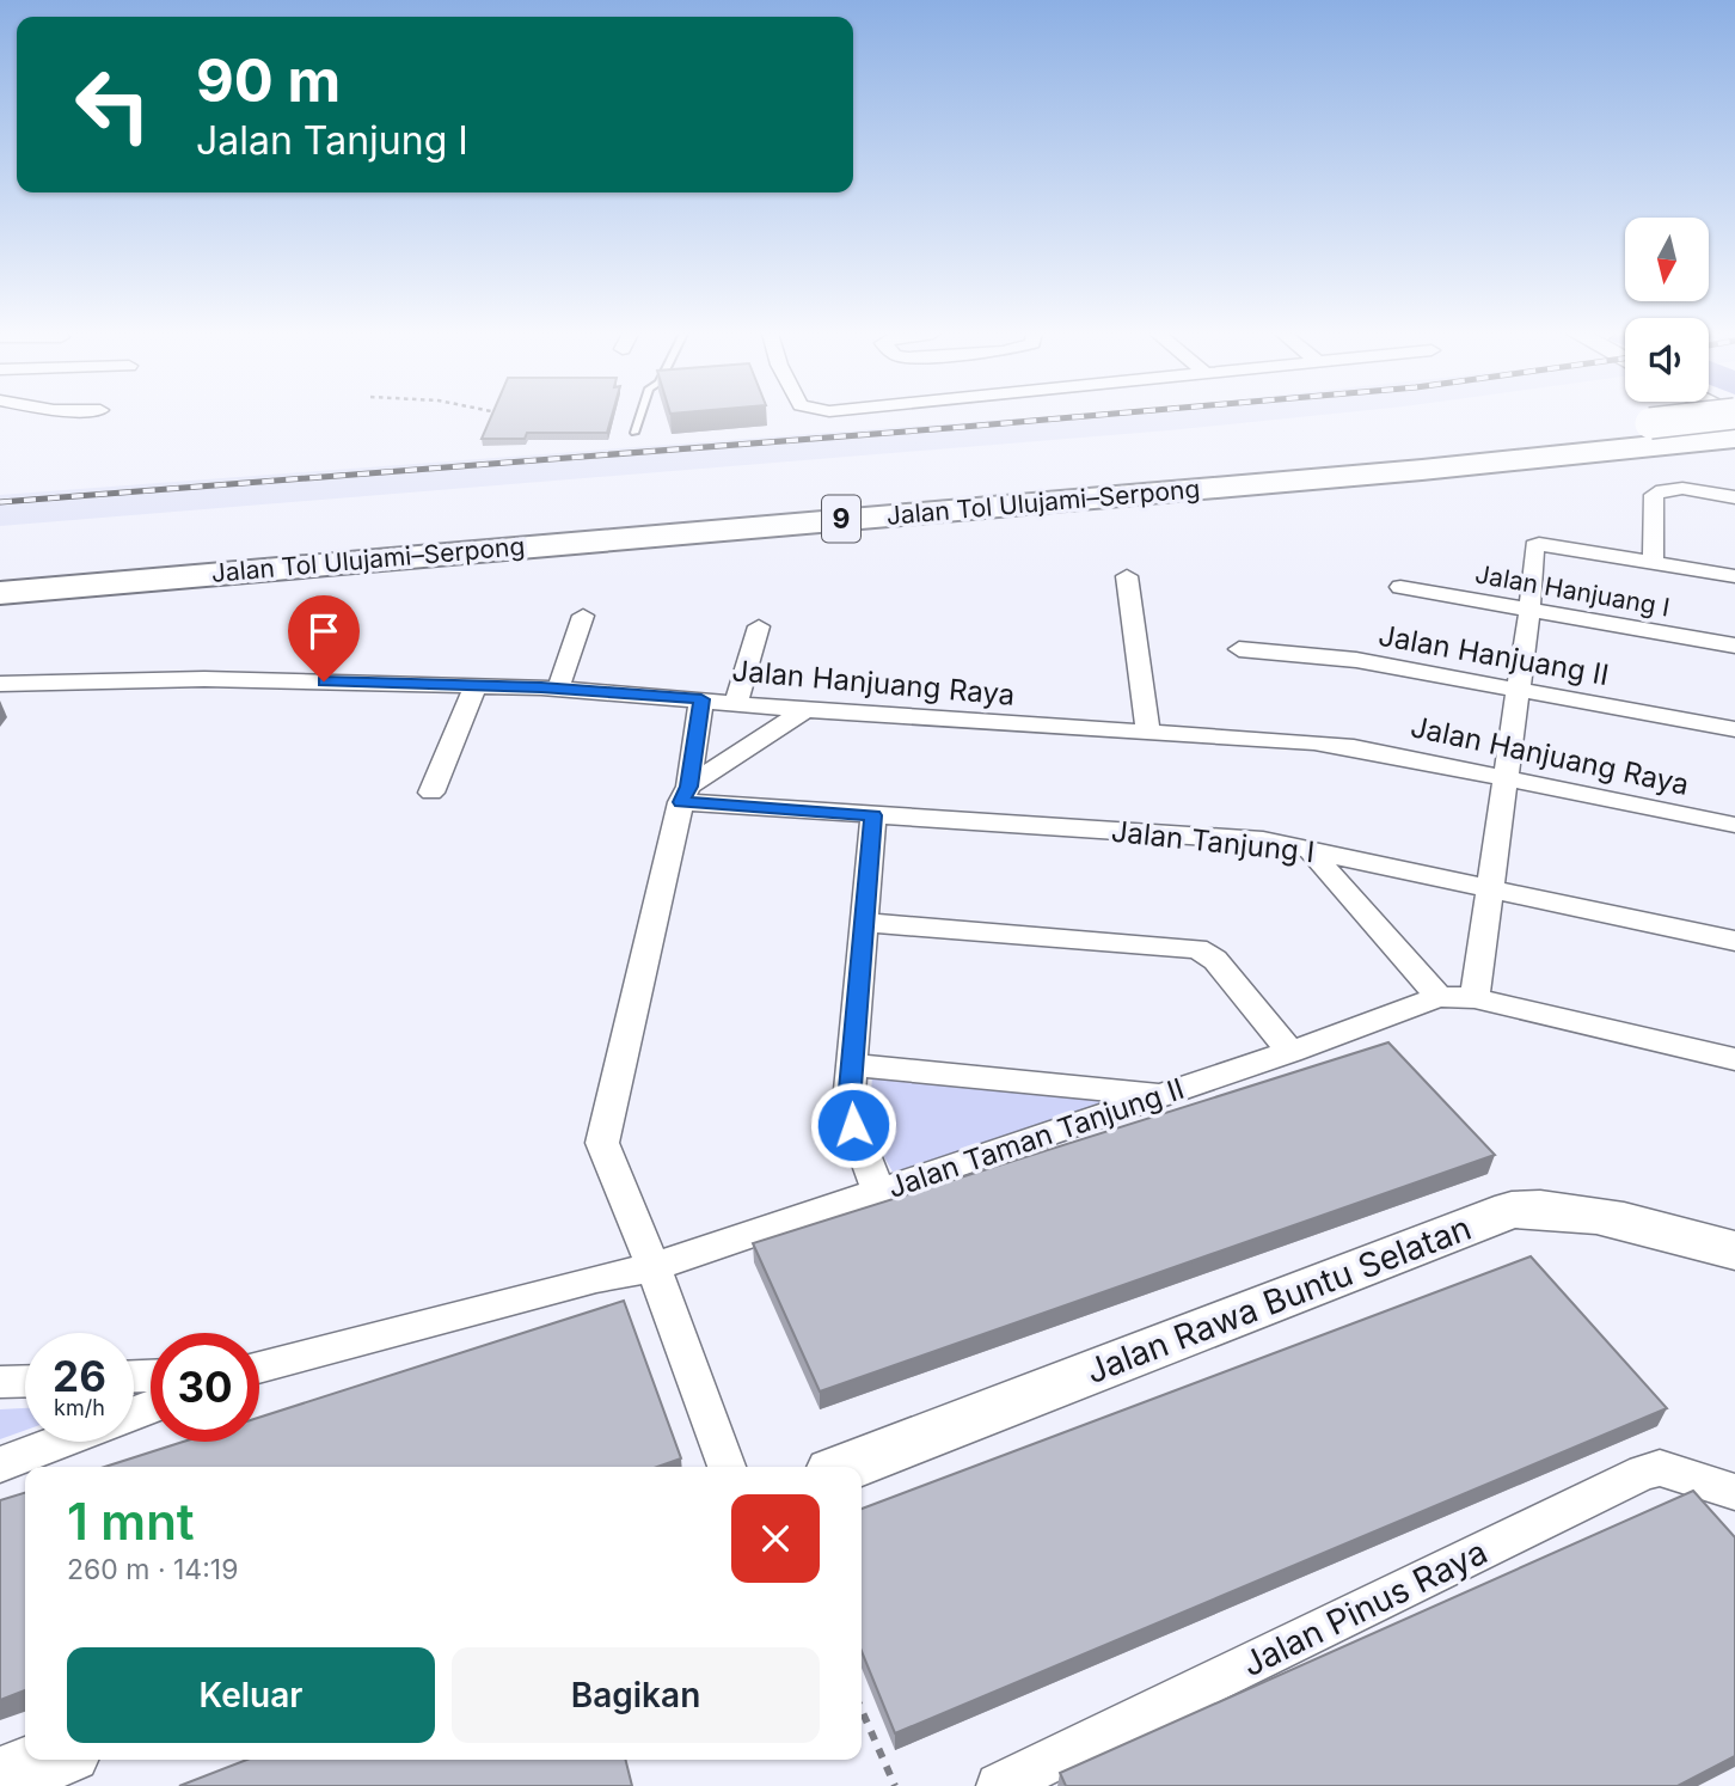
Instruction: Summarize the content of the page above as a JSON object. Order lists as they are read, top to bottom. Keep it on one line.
{"streets":{"highway":["Jalan Tol Ulujami–Serpong","9"],"street":["Jalan Hanjuang I","Jalan Hanjuang II","Jalan Hanjuang Raya","Jalan Tanjung I","Jalan Taman Tanjung II","Jalan Rawa Buntu Selatan","Jalan Pinus Raya"]},"north":"bottom","page":{"turn":["90 m","Jalan Tanjung I"],"speed":"26 km/h","limit":"30","heading":["1 mnt","260 m · 14:19"],"buttons":["Keluar","Bagikan"]}}
